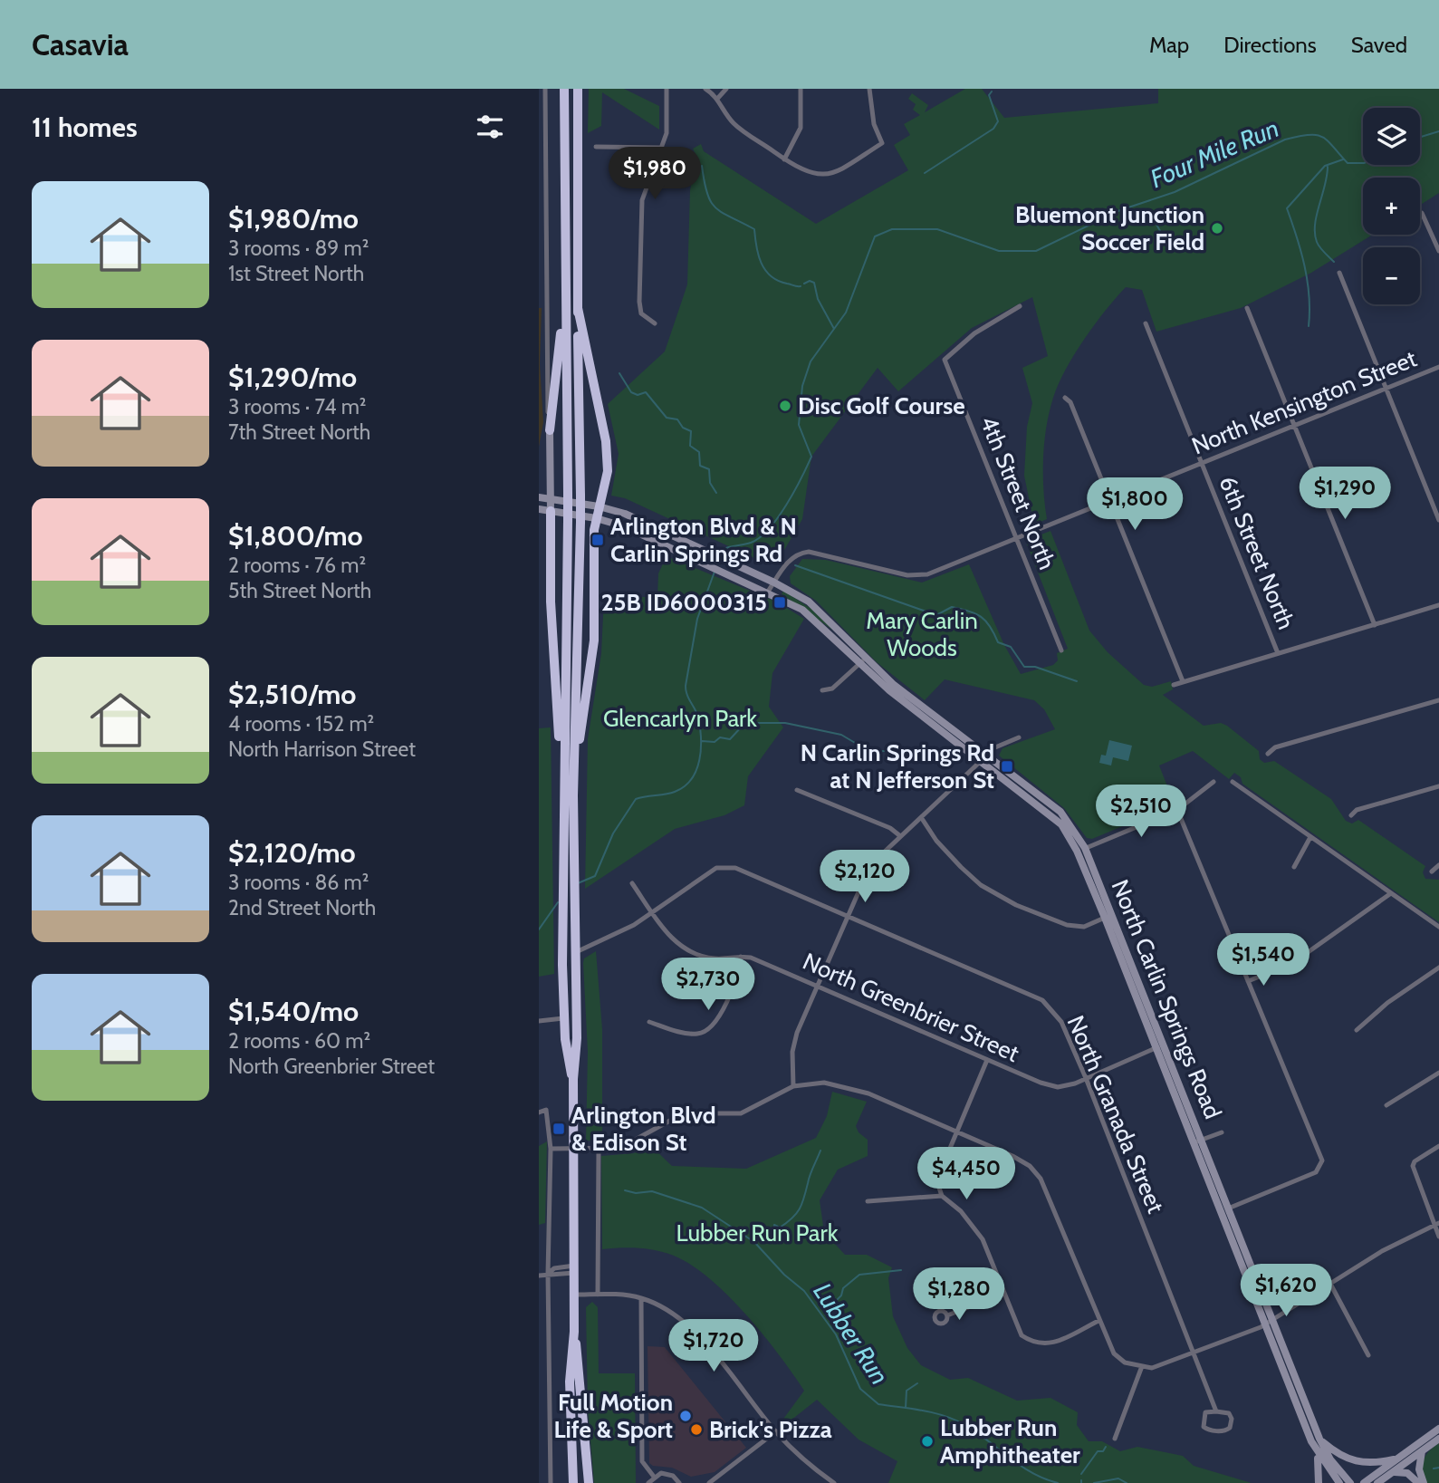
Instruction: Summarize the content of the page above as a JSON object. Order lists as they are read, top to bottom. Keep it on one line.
{"streets":{"main road":["North Carlin Springs Road"],"street":["North Kensington Street","4th Street North","6th Street North","North Greenbrier Street","North Granada Street"]},"crossings":[["North Kensington Street","4th Street North"],["North Kensington Street","6th Street North"],["North Kensington Street","North Carlin Springs Road"],["North Carlin Springs Road","North Greenbrier Street"],["North Greenbrier Street","North Granada Street"]],"water":["Four Mile Run","Lubber Run"],"parks":["Mary Carlin Woods","Glencarlyn Park","Lubber Run Park"],"places":{"other":["Bluemont Junction Soccer Field","Disc Golf Course","Full Motion Life & Sport","Brick's Pizza","Lubber Run Amphitheater"],"transit":["Arlington Blvd & N Carlin Springs Rd","25B ID6000315","N Carlin Springs Rd at N Jefferson St","Arlington Blvd & Edison St"]},"page":{"header":"Casavia","nav":["Map","Directions","Saved"],"heading":"11 homes","map_buttons":["+","−"],"price":["$1,980","$1,290","$1,800","$2,510","$2,120","$1,540","$2,730","$4,450","$1,620","$1,280","$1,720"],"list":[{"name":"$1,980/mo","note":"3 rooms · 89 m² · 1st Street North"},{"name":"$1,290/mo","note":"3 rooms · 74 m² · 7th Street North"},{"name":"$1,800/mo","note":"2 rooms · 76 m² · 5th Street North"},{"name":"$2,510/mo","note":"4 rooms · 152 m² · North Harrison Street"},{"name":"$2,120/mo","note":"3 rooms · 86 m² · 2nd Street North"},{"name":"$1,540/mo","note":"2 rooms · 60 m² · North Greenbrier Street"}]}}
